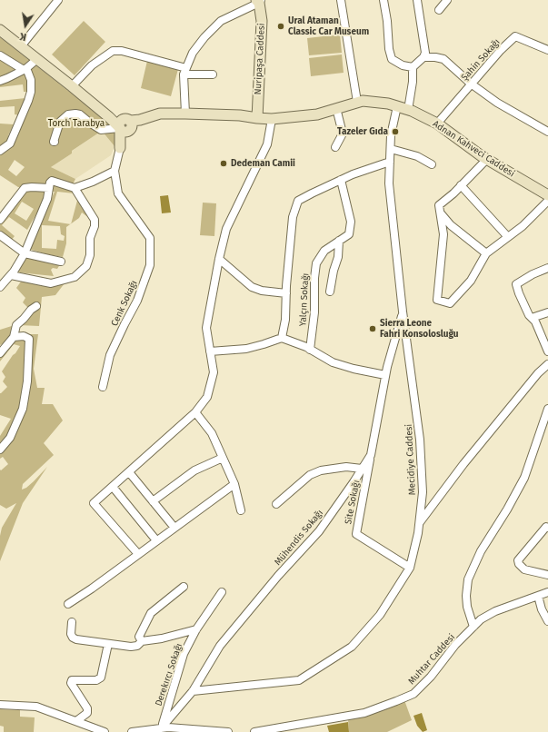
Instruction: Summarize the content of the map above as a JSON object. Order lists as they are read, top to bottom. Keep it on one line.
{"streets":{"main road":["Nuripaşa Caddesi","Adnan Kahveci Caddesi"],"street":["Şahin Sokağı","Yalçın Sokağı","Cenk Sokağı","Mecidiye Caddesi","Site Sokağı","Mühendis Sokağı","Muhtar Caddesi","Derekırcı Sokağı"]},"crossings":[["Nuripaşa Caddesi","Adnan Kahveci Caddesi"],["Şahin Sokağı","Adnan Kahveci Caddesi"],["Adnan Kahveci Caddesi","Mecidiye Caddesi"],["Mecidiye Caddesi","Site Sokağı"],["Mecidiye Caddesi","Mühendis Sokağı"],["Site Sokağı","Mühendis Sokağı"],["Mühendis Sokağı","Derekırcı Sokağı"]],"parks":["Torch Tarabya"],"places":["Ural Ataman Classic Car Museum","Tazeler Gıda","Dedeman Camii","Sierra Leone Fahri Konsolosluğu"],"north":"bottom"}
